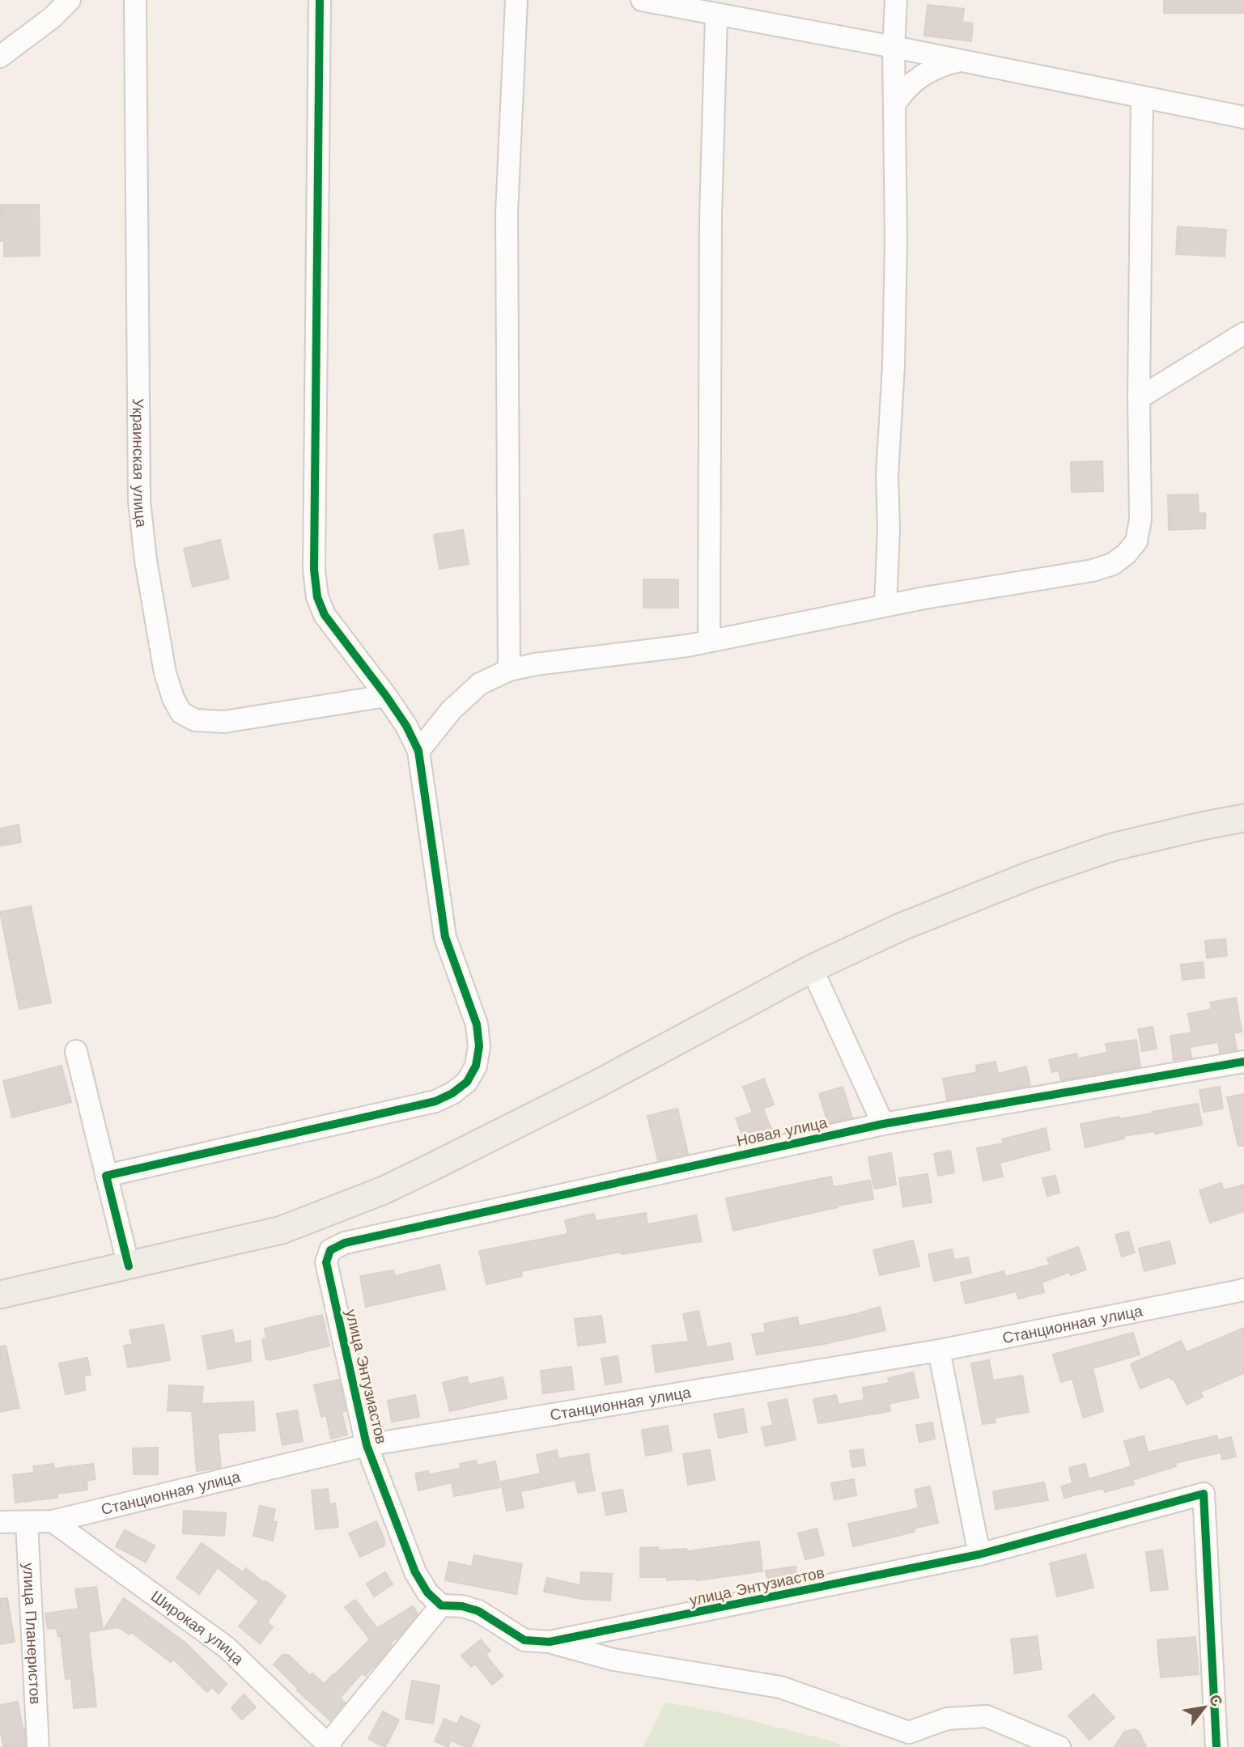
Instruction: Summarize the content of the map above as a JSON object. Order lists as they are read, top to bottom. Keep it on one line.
{"streets":{"street":["Украинская улица","Новая улица","Станционная улица","улица Энтузиастов","Широкая улица","улица Планеристов"]},"crossings":[["Новая улица","улица Энтузиастов"],["Станционная улица","улица Энтузиастов"],["Станционная улица","Широкая улица"],["Станционная улица","улица Планеристов"]],"north":"top right"}
